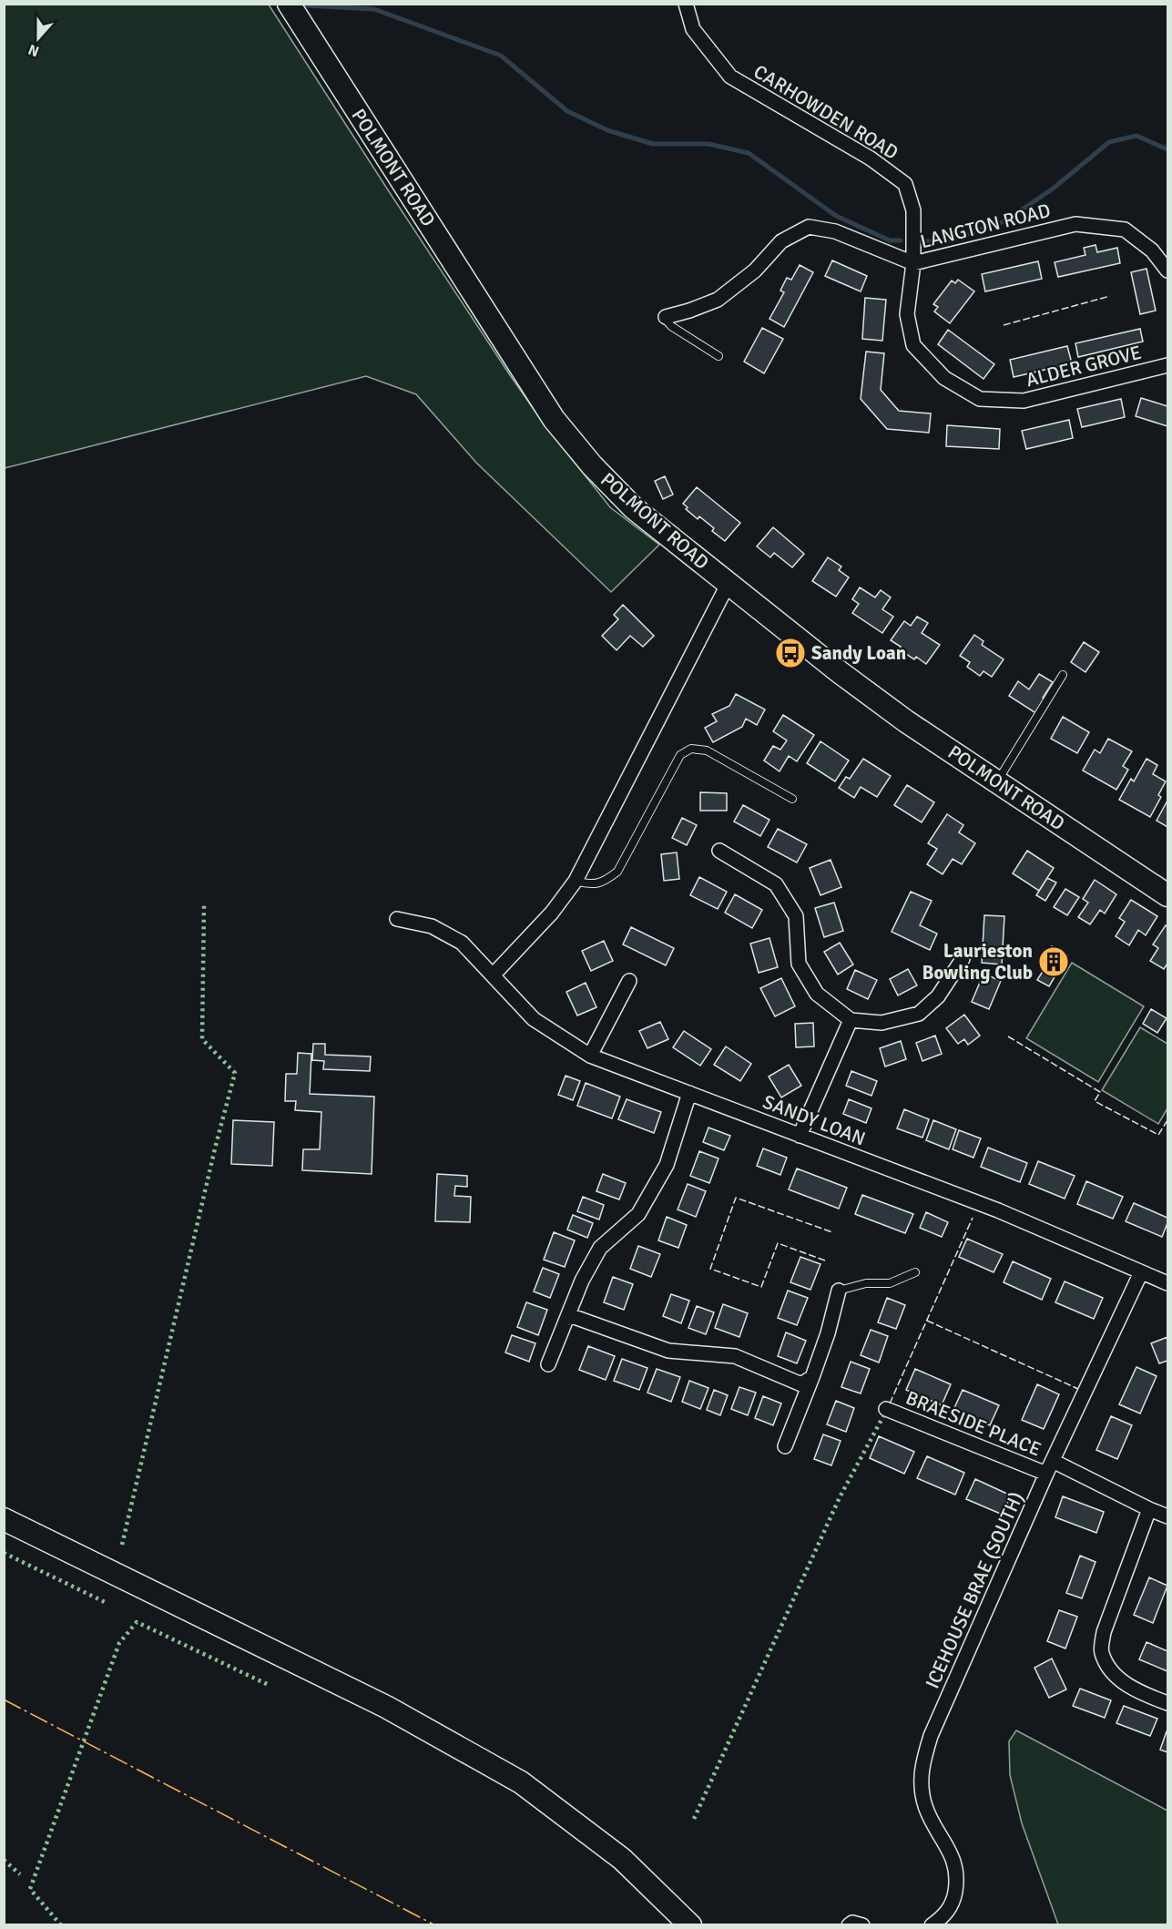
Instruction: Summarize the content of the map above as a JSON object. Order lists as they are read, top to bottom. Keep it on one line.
{"streets":{"main road":["POLMONT ROAD"],"street":["CARHOWDEN ROAD","LANGTON ROAD","ALDER GROVE","SANDY LOAN","BRAESIDE PLACE","ICEHOUSE BRAE (SOUTH)"]},"crossings":[["CARHOWDEN ROAD","LANGTON ROAD"],["CARHOWDEN ROAD","ALDER GROVE"],["LANGTON ROAD","ALDER GROVE"],["SANDY LOAN","ICEHOUSE BRAE (SOUTH)"],["BRAESIDE PLACE","ICEHOUSE BRAE (SOUTH)"]],"places":{"bus stop":["Sandy Loan"],"building":["Laurieston Bowling Club"]},"north":"bottom"}
